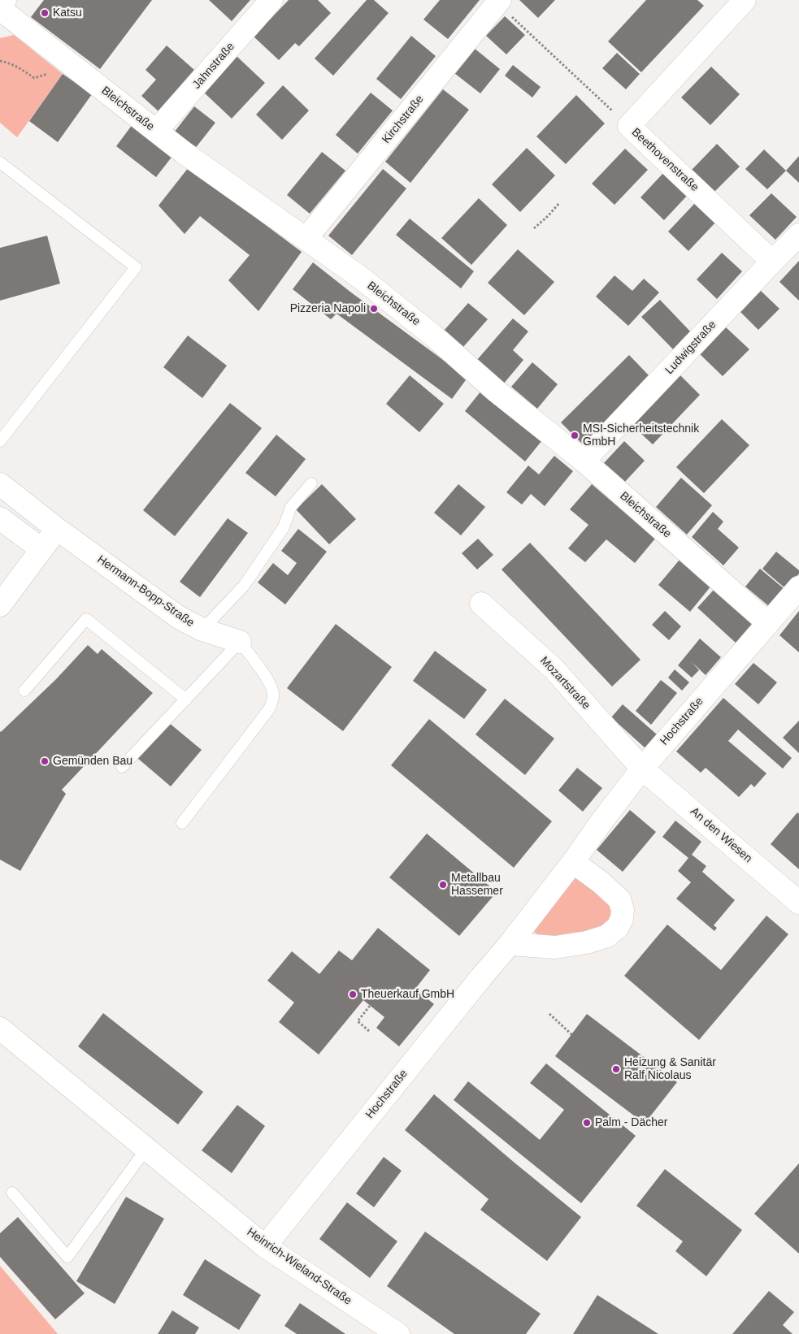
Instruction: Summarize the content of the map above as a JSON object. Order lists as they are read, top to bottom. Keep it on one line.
{"streets":{"street":["Jahnstraße","Bleichstraße","Kirchstraße","Beethovenstraße","Ludwigstraße","Hermann-Bopp-Straße","Mozartstraße","Hochstraße","An den Wiesen","Heinrich-Wieland-Straße"]},"crossings":[["Jahnstraße","Bleichstraße"],["Bleichstraße","Kirchstraße"],["Bleichstraße","Ludwigstraße"],["Bleichstraße","Hochstraße"],["Beethovenstraße","Ludwigstraße"],["Mozartstraße","Hochstraße"],["Mozartstraße","An den Wiesen"],["Hochstraße","An den Wiesen"],["Hochstraße","Heinrich-Wieland-Straße"]],"places":["Katsu","Pizzeria Napoli","MSI-Sicherheitstechnik GmbH","Gemünden Bau","Metallbau Hassemer","Theuerkauf GmbH","Heizung & Sanitär Ralf Nicolaus","Palm - Dächer"]}
